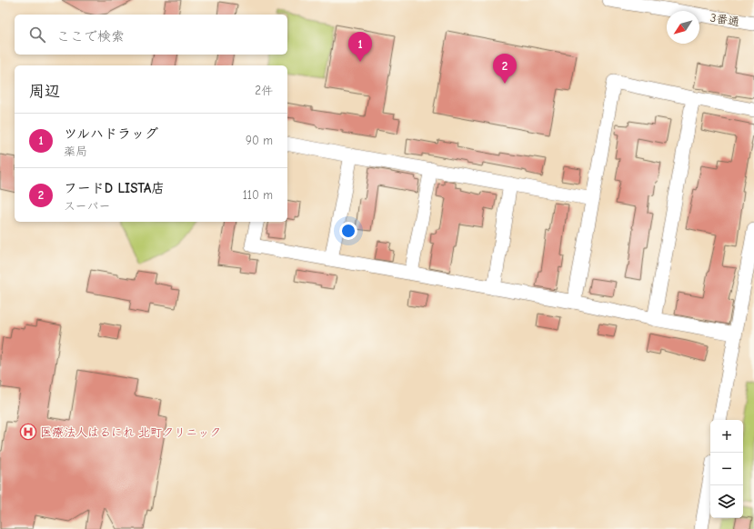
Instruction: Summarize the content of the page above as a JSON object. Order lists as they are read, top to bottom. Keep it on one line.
{"streets":{"street":["3番通"]},"places":{"hospital":["医療法人はるにれ 北町クリニック"]},"north":"bottom left","page":{"search":"ここで検索","pins":["1","2"],"heading":["周辺","2件"],"list":[{"mark":"1","name":"ツルハドラッグ","note":"薬局","value":"90 m"},{"mark":"2","name":"フードD LISTA店","note":"スーパー","value":"110 m"}],"map_buttons":["+","−"]}}
